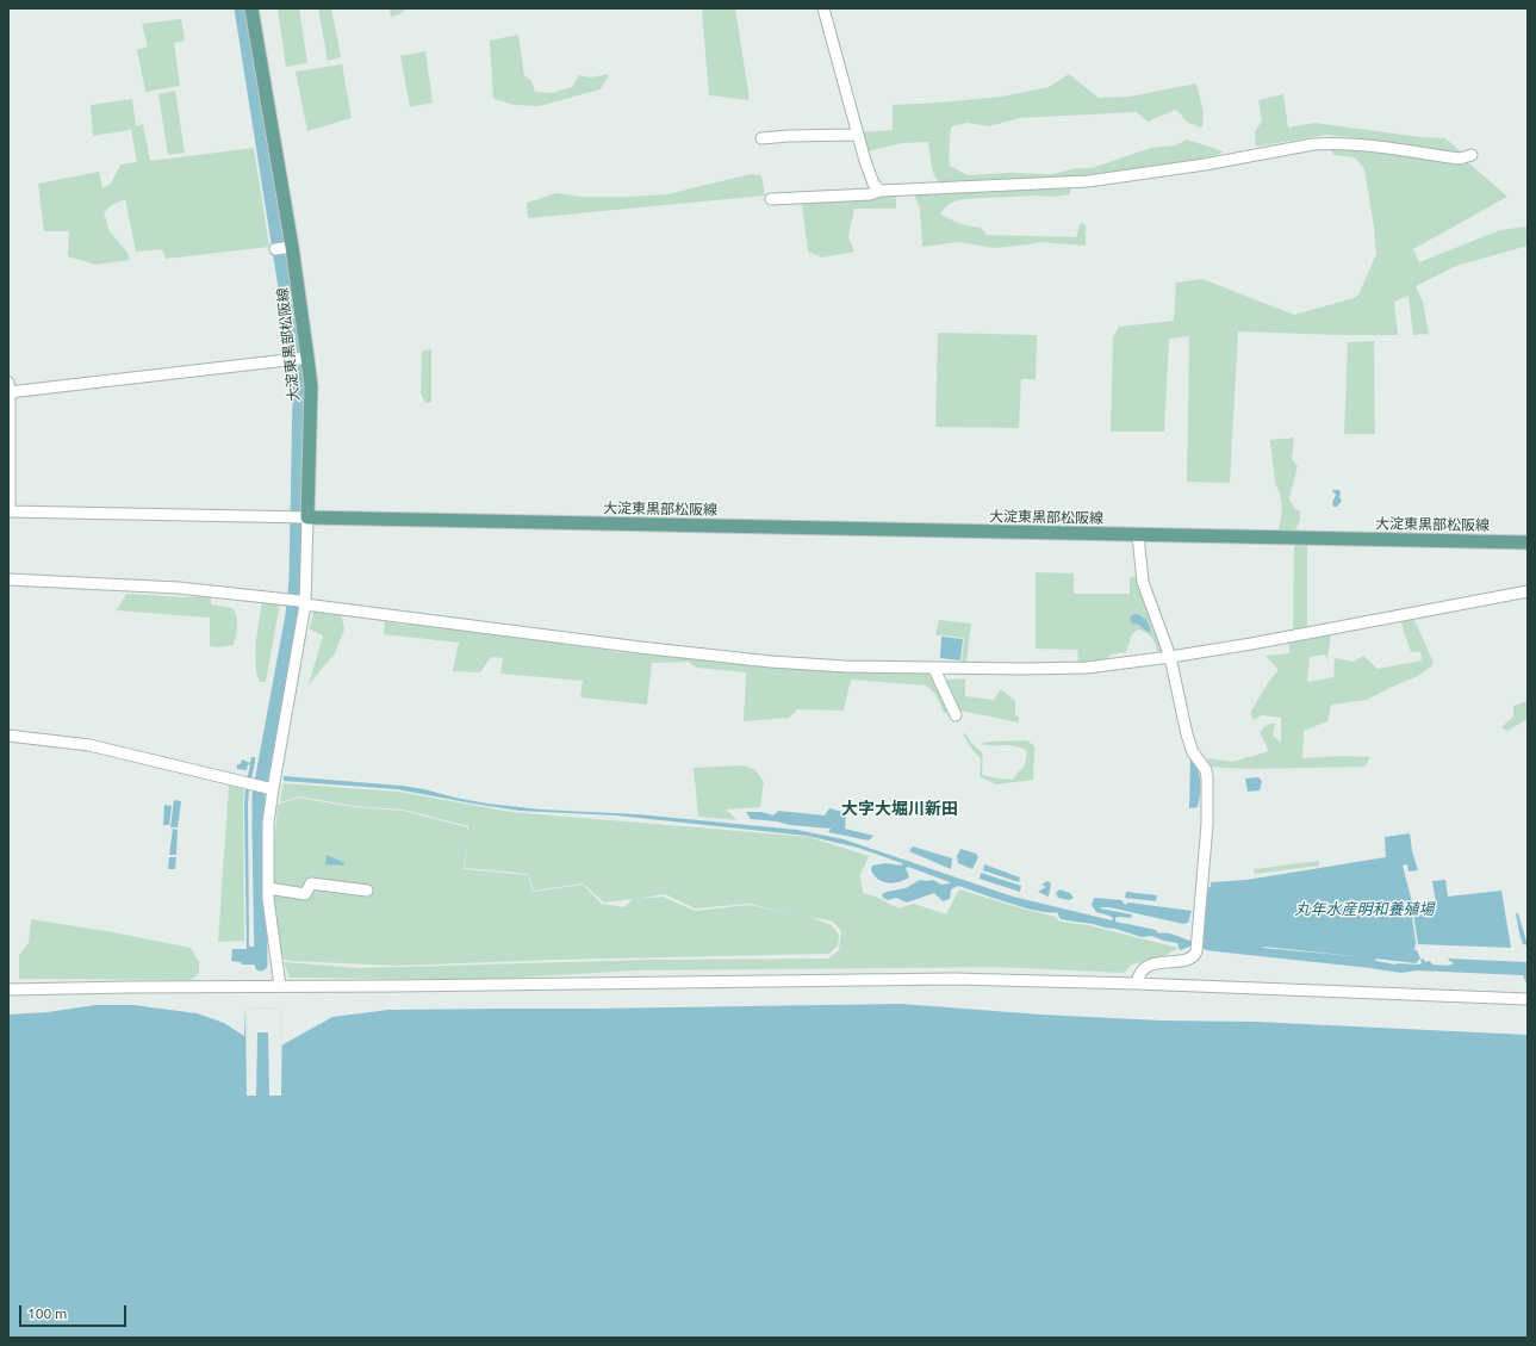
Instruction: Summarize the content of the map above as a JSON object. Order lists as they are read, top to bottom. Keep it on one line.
{"streets":{"main road":["大淀東黒部松阪線"]},"districts":["大字大堀川新田"],"water":["丸年水産明和養殖場"],"scale_bar":"100 m"}
